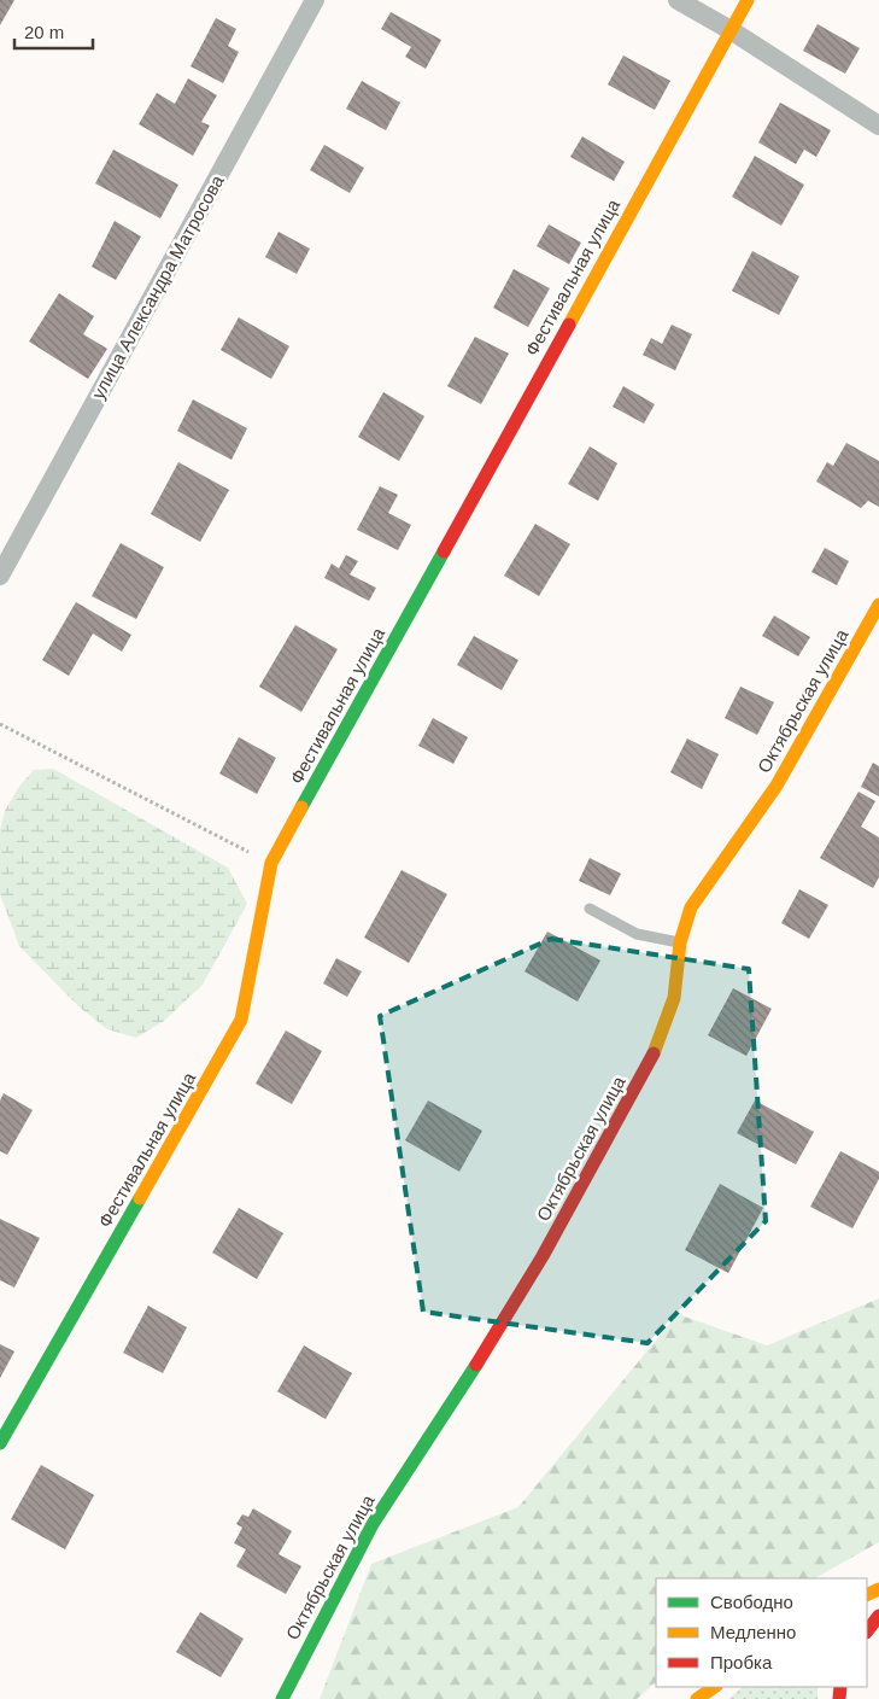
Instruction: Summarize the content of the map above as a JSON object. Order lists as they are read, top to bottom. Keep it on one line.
{"streets":{"street":["Фестивальная улица","улица Александра Матросова","Октябрьская улица"]},"legend":["Свободно","Медленно","Пробка"],"scale_bar":"20 m"}
